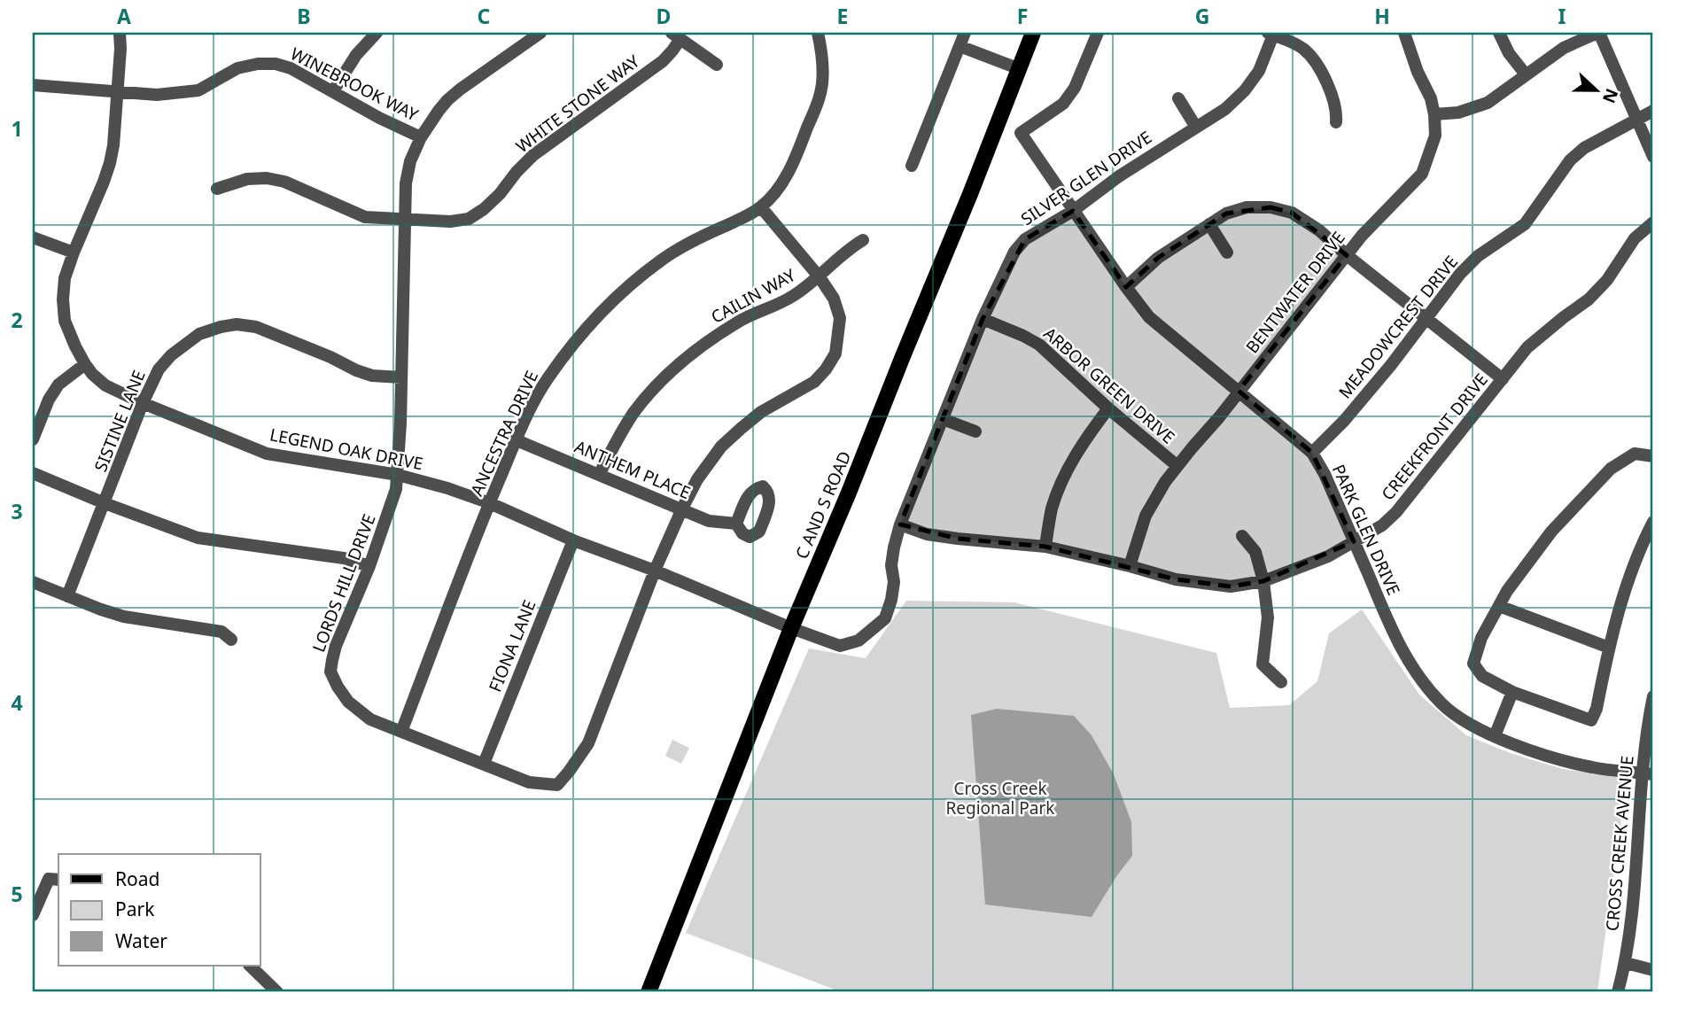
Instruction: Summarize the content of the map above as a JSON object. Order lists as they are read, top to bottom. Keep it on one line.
{"streets":{"main road":["C AND S ROAD"],"street":["WINEBROOK WAY","WHITE STONE WAY","SILVER GLEN DRIVE","BENTWATER DRIVE","CAILIN WAY","MEADOWCREST DRIVE","ARBOR GREEN DRIVE","SISTINE LANE","ANCESTRA DRIVE","CREEKFRONT DRIVE","LEGEND OAK DRIVE","ANTHEM PLACE","PARK GLEN DRIVE","LORDS HILL DRIVE","FIONA LANE","CROSS CREEK AVENUE"]},"crossings":[["WINEBROOK WAY","WHITE STONE WAY"],["WINEBROOK WAY","LEGEND OAK DRIVE"],["WINEBROOK WAY","LORDS HILL DRIVE"],["WHITE STONE WAY","LORDS HILL DRIVE"],["SILVER GLEN DRIVE","ARBOR GREEN DRIVE"],["SILVER GLEN DRIVE","CREEKFRONT DRIVE"],["SILVER GLEN DRIVE","LEGEND OAK DRIVE"],["SILVER GLEN DRIVE","C AND S ROAD"],["SILVER GLEN DRIVE","PARK GLEN DRIVE"],["BENTWATER DRIVE","ARBOR GREEN DRIVE"],["BENTWATER DRIVE","CREEKFRONT DRIVE"],["BENTWATER DRIVE","PARK GLEN DRIVE"],["CAILIN WAY","ANTHEM PLACE"],["MEADOWCREST DRIVE","PARK GLEN DRIVE"],["SISTINE LANE","LEGEND OAK DRIVE"],["SISTINE LANE","LORDS HILL DRIVE"],["ANCESTRA DRIVE","LEGEND OAK DRIVE"],["ANCESTRA DRIVE","ANTHEM PLACE"],["ANCESTRA DRIVE","LORDS HILL DRIVE"],["CREEKFRONT DRIVE","PARK GLEN DRIVE"],["LEGEND OAK DRIVE","C AND S ROAD"],["LEGEND OAK DRIVE","LORDS HILL DRIVE"],["LEGEND OAK DRIVE","FIONA LANE"],["PARK GLEN DRIVE","CROSS CREEK AVENUE"],["LORDS HILL DRIVE","FIONA LANE"]],"parks":["Cross Creek Regional Park"],"legend":["Road","Park","Water"],"north":"right","grid":{"columns":["A","B","C","D","E","F","G","H","I"],"rows":["1","2","3","4","5"]}}
